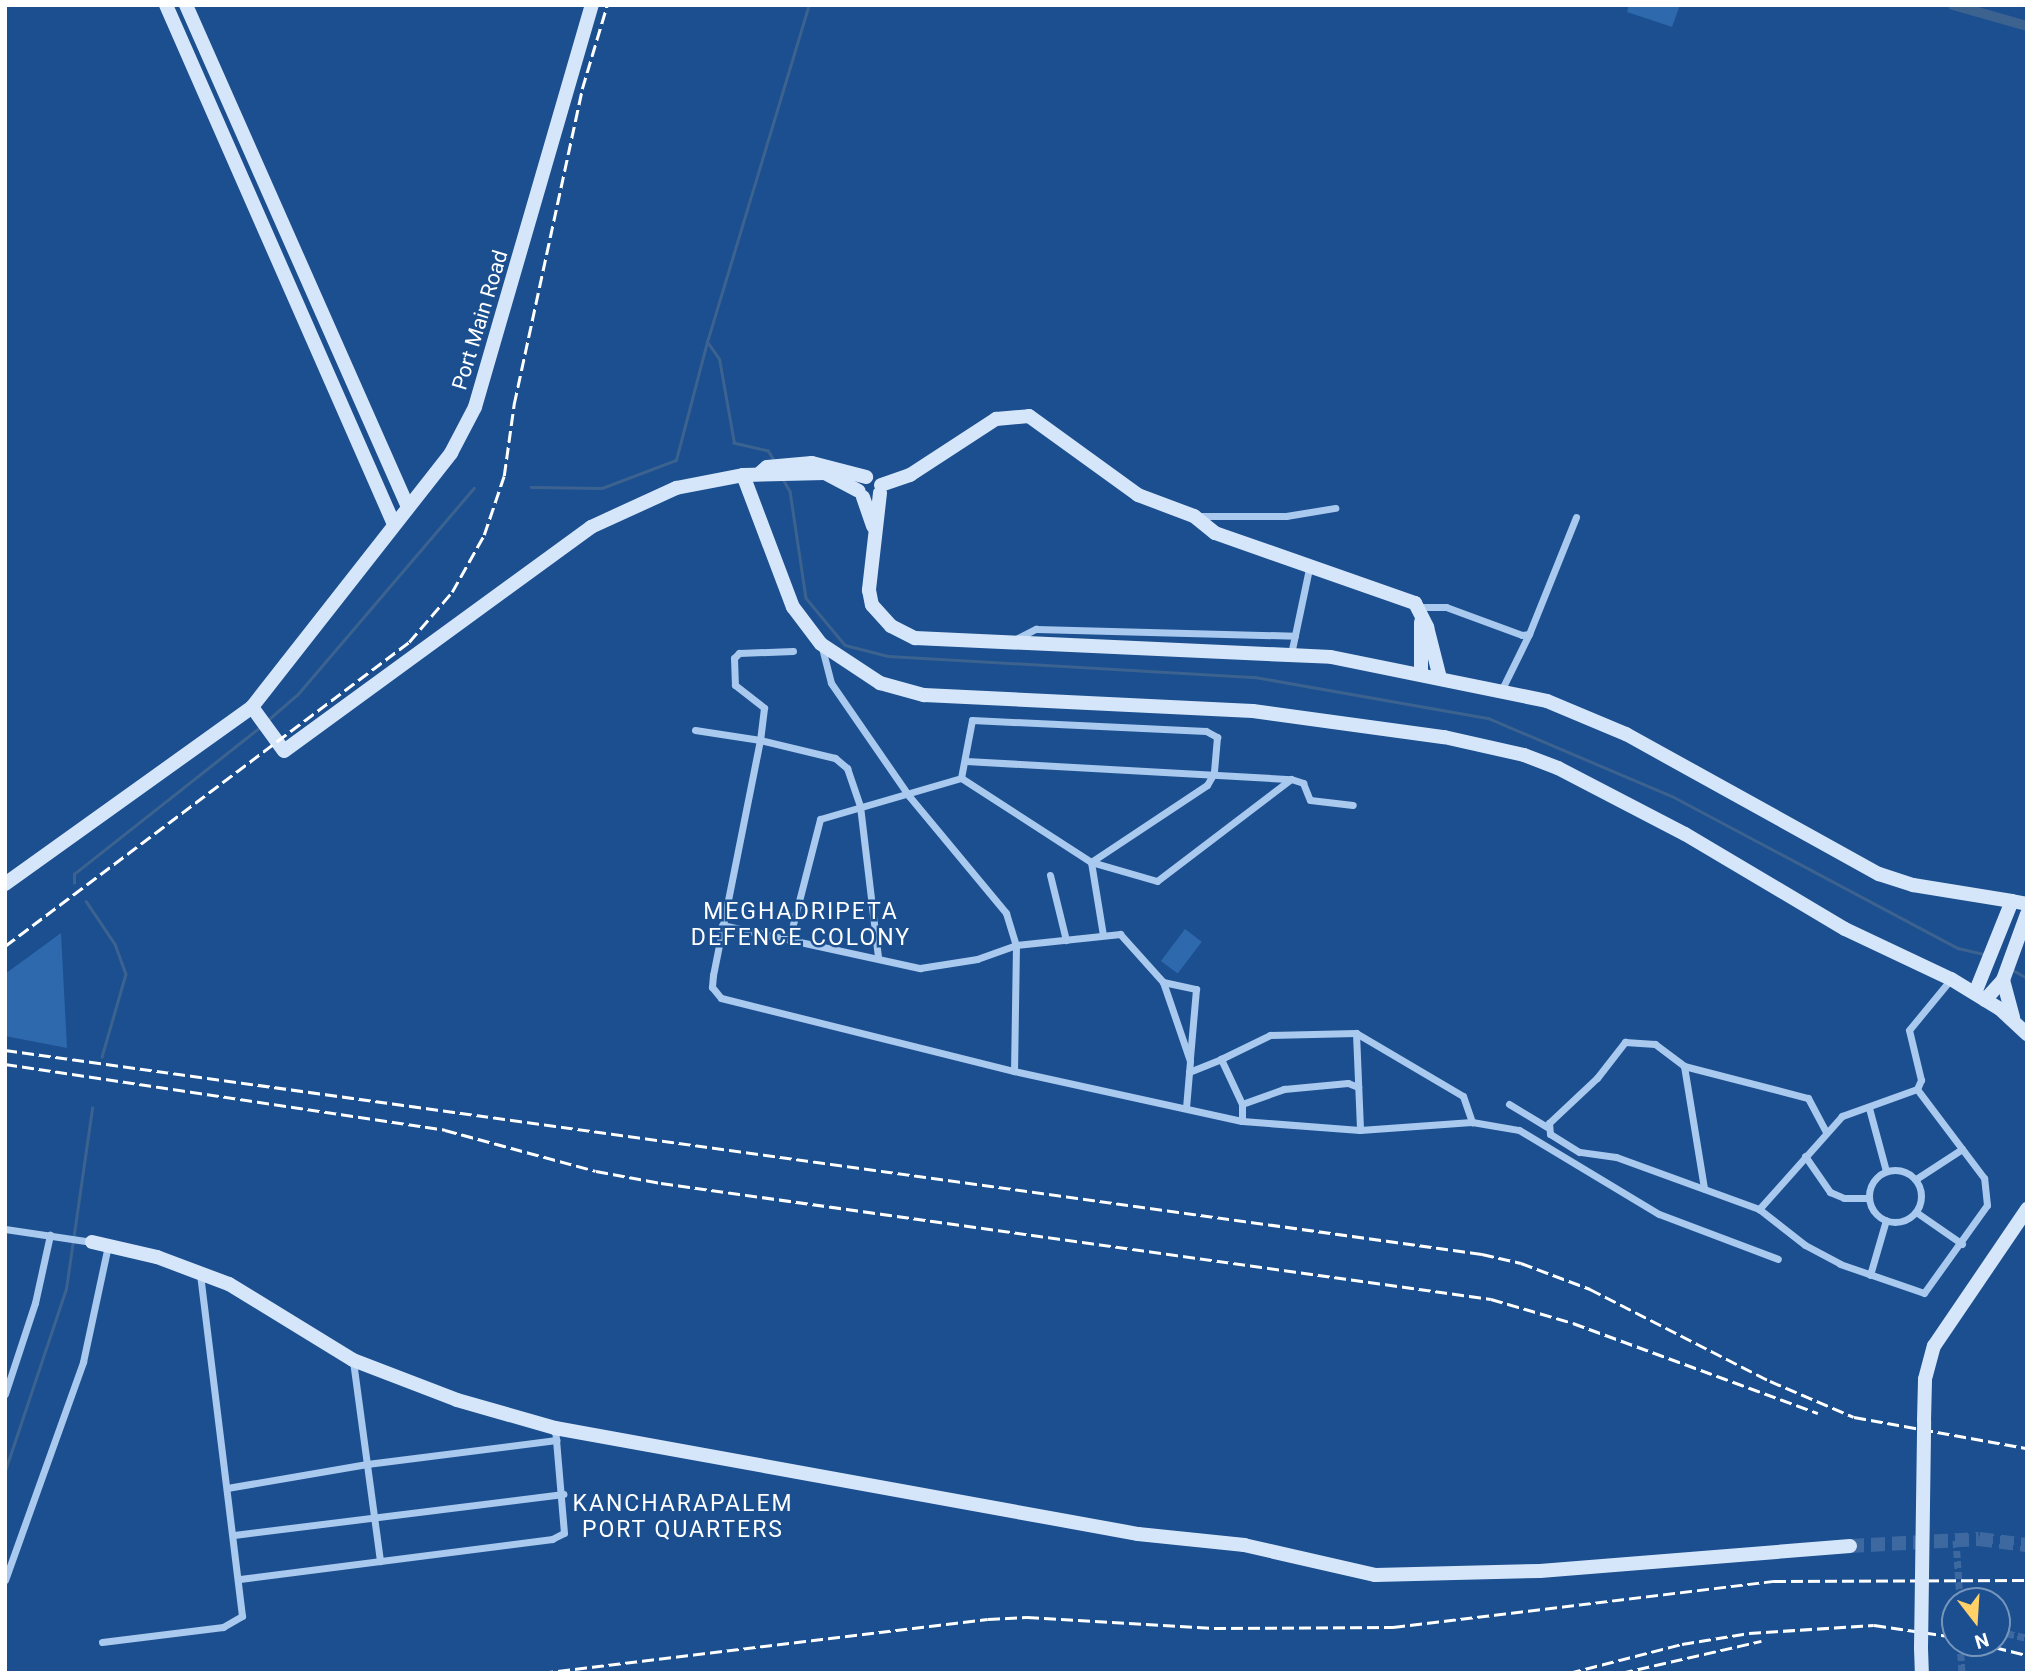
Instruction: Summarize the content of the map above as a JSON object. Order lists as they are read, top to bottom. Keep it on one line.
{"streets":{"street":["Port Main Road"]},"districts":["MEGHADRIPETA DEFENCE COLONY","KANCHARAPALEM PORT QUARTERS"],"north":"bottom"}
